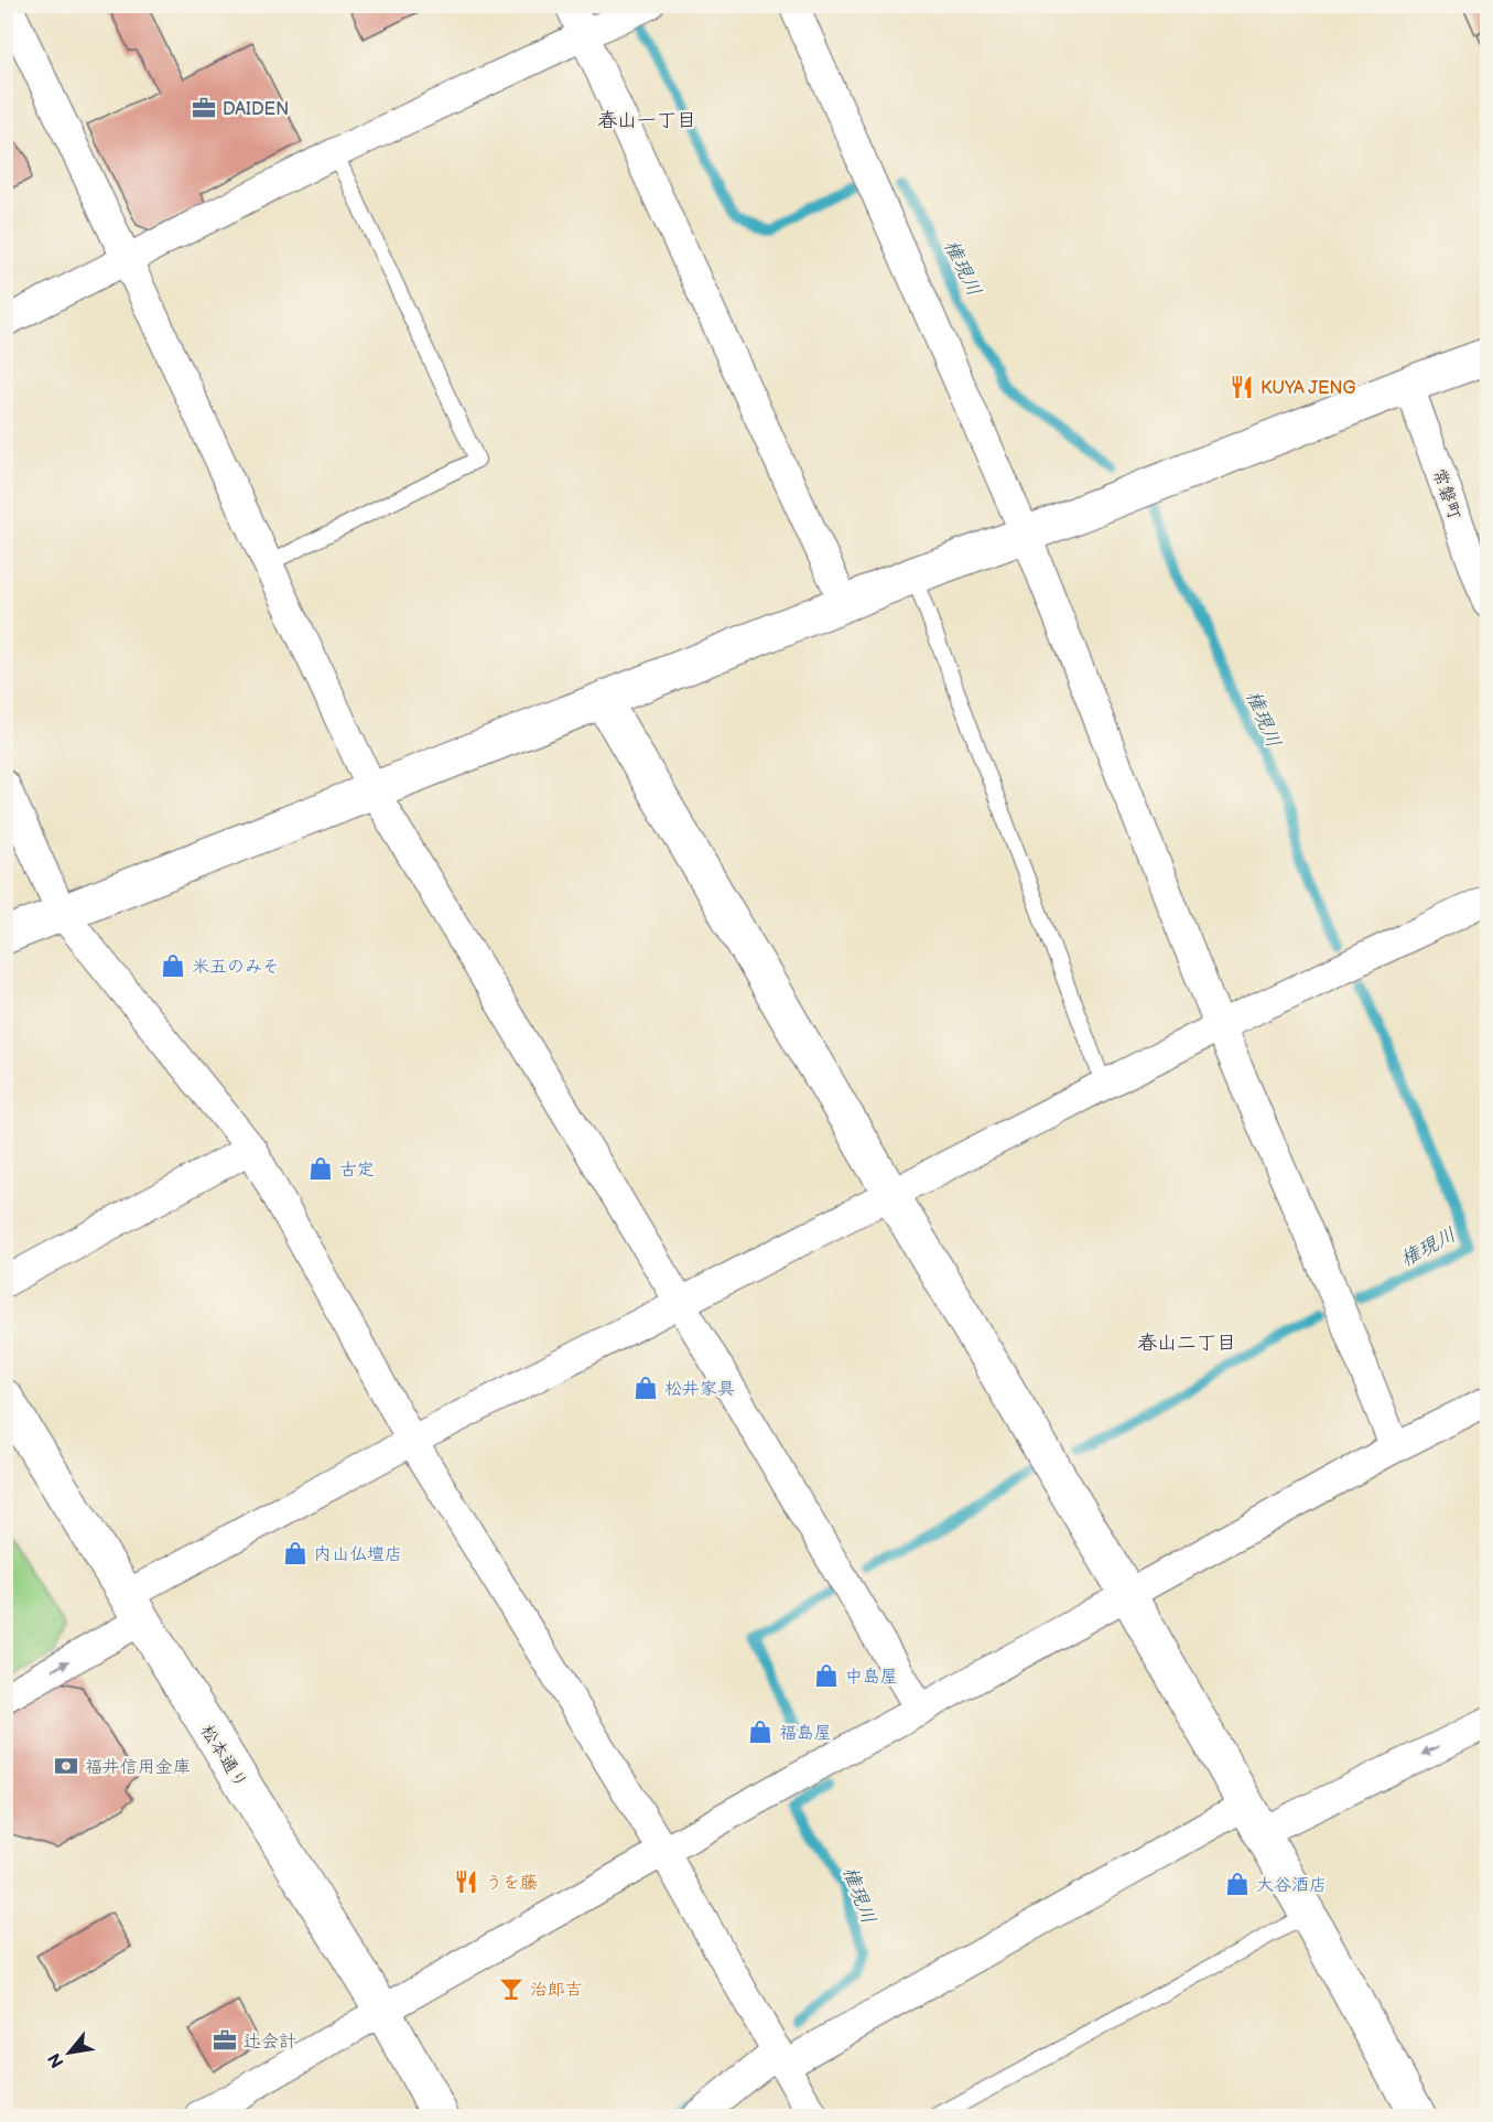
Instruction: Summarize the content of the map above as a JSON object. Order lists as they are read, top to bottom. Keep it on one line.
{"streets":{"street":["常磐町","松本通り"]},"districts":["春山一丁目","春山二丁目"],"water":["権現川"],"places":{"office":["DAIDEN","辻会計"],"restaurant":["KUYA JENG","うを藤"],"shop":["米五のみそ","古定","松井家具","内山仏壇店","中島屋","福島屋","大谷酒店"],"bank":["福井信用金庫"],"bar":["治郎吉"]},"north":"bottom left"}
